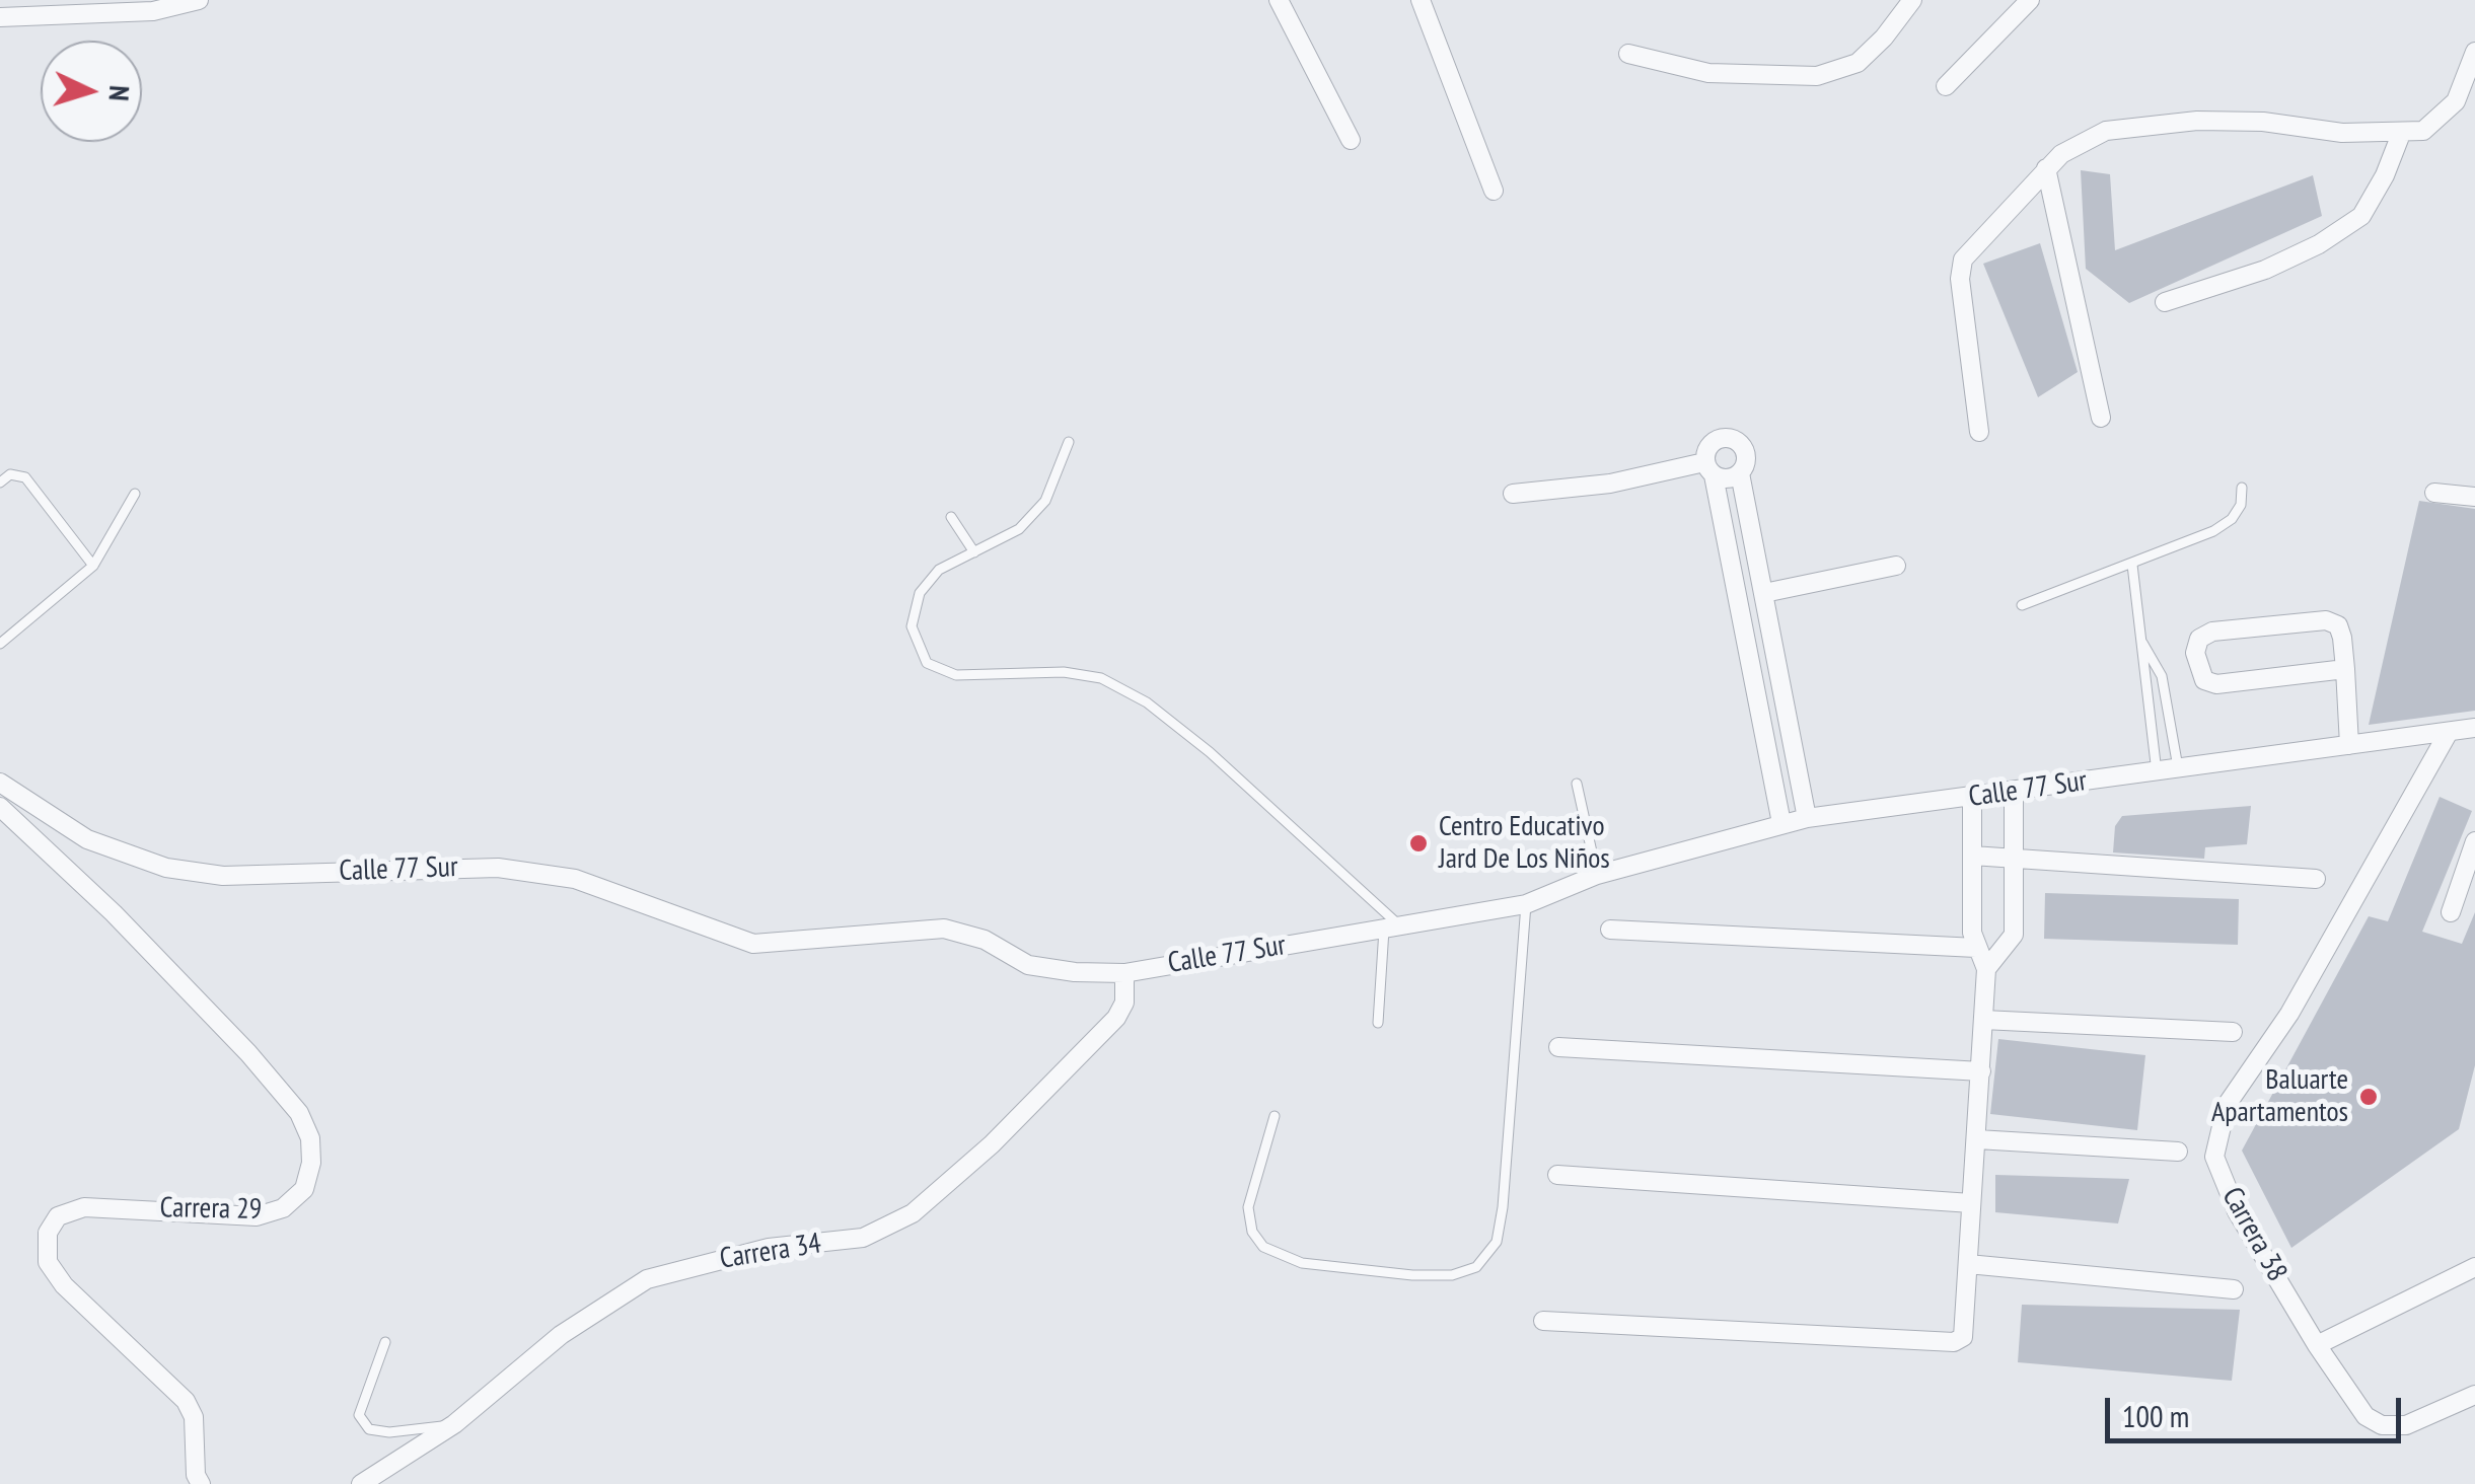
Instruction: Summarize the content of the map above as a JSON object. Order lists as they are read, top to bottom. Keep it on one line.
{"streets":{"street":["Calle 77 Sur","Carrera 29","Carrera 38","Carrera 34"]},"crossings":[["Calle 77 Sur","Carrera 38"],["Calle 77 Sur","Carrera 34"]],"places":["Centro Educativo Jard De Los Niños","Baluarte Apartamentos"],"scale_bar":"100 m","north":"right"}
